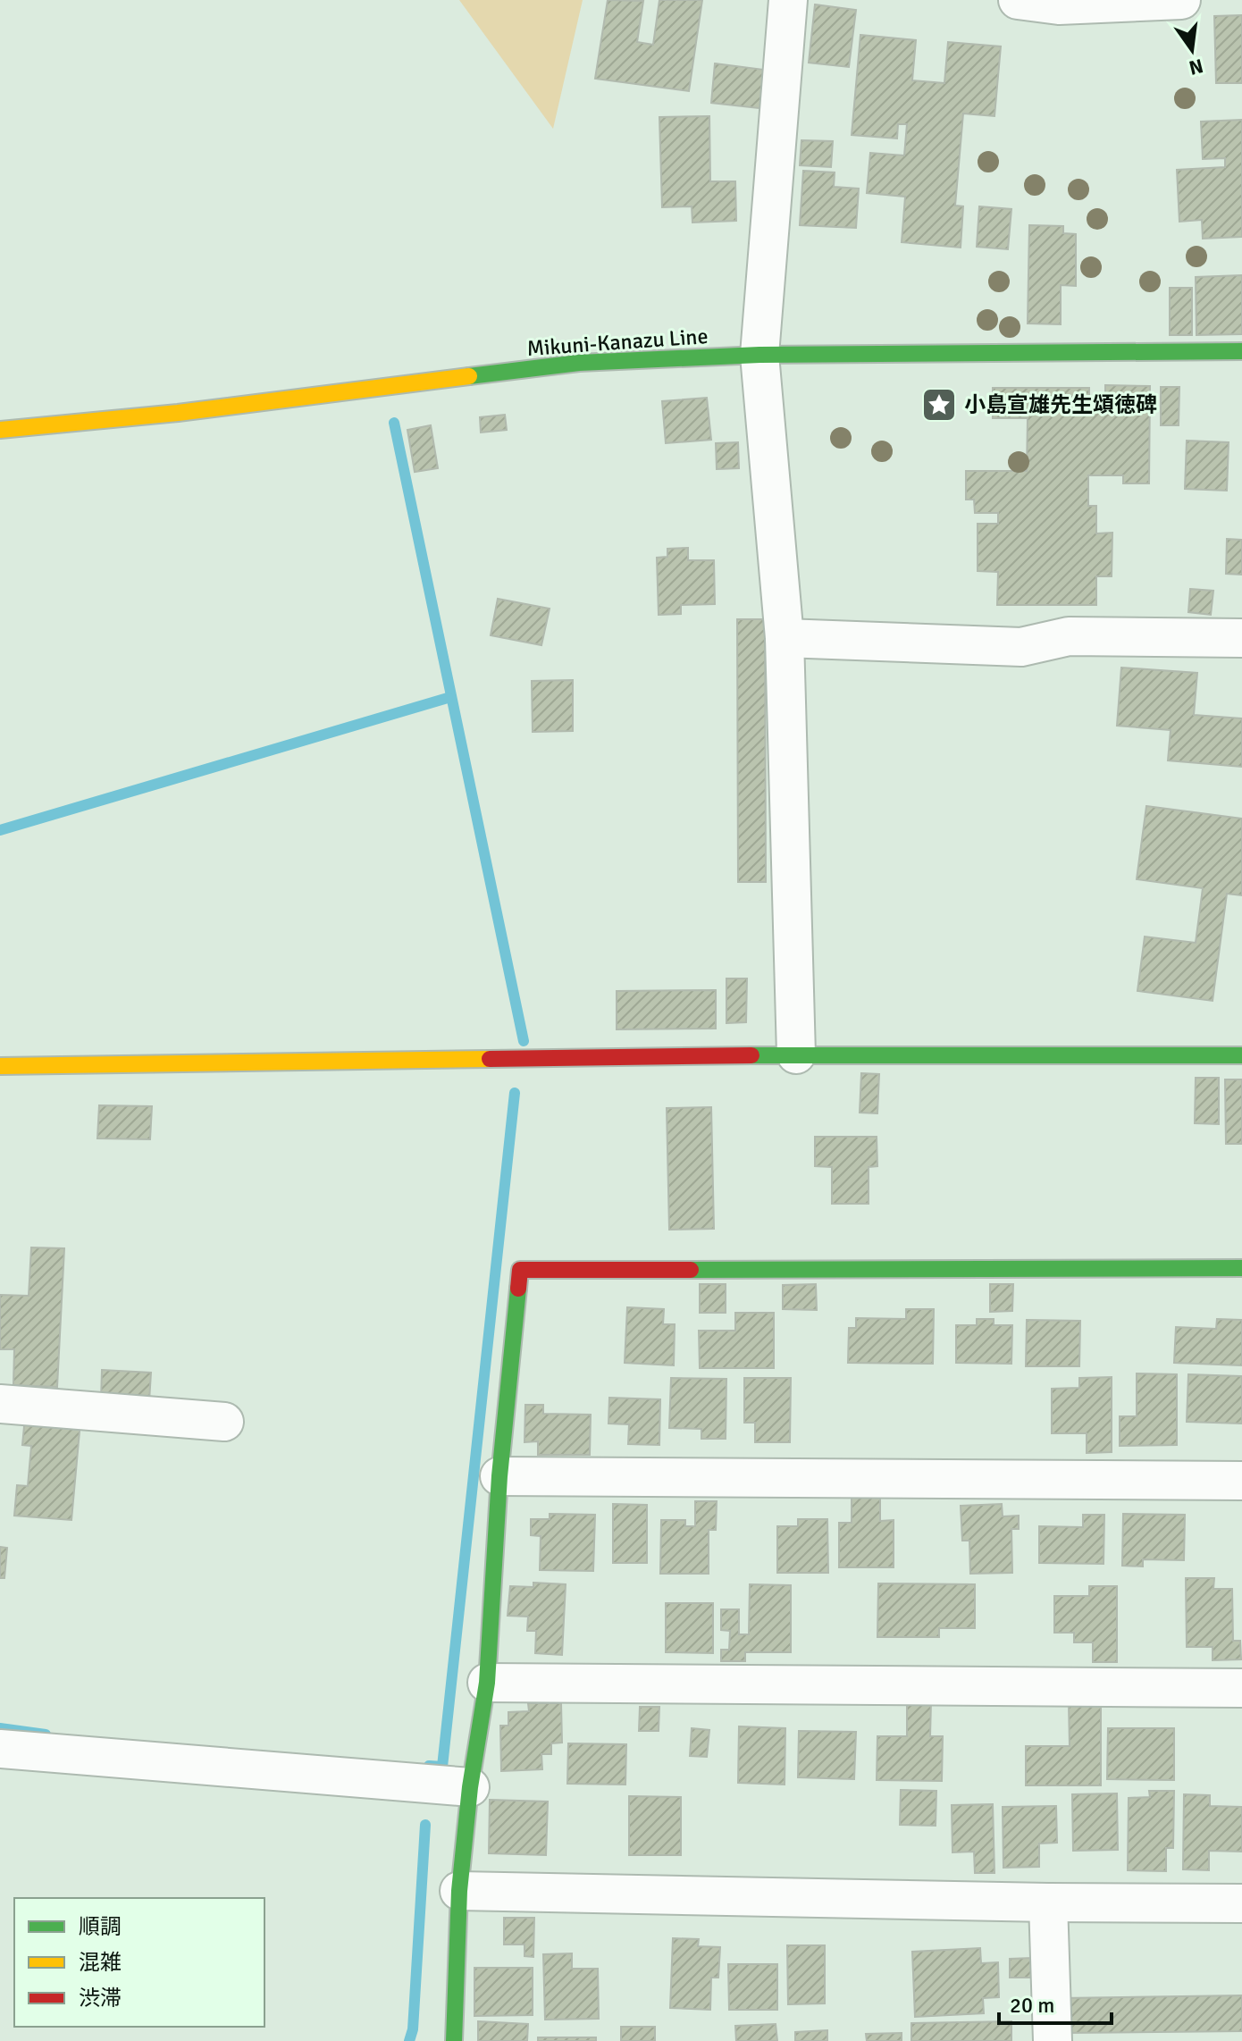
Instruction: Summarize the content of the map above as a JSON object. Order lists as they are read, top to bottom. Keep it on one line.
{"streets":{"street":["Mikuni-Kanazu Line"]},"places":{"place":["小島宣雄先生頌徳碑"]},"legend":["順調","混雑","渋滞"],"scale_bar":"20 m","north":"bottom"}
